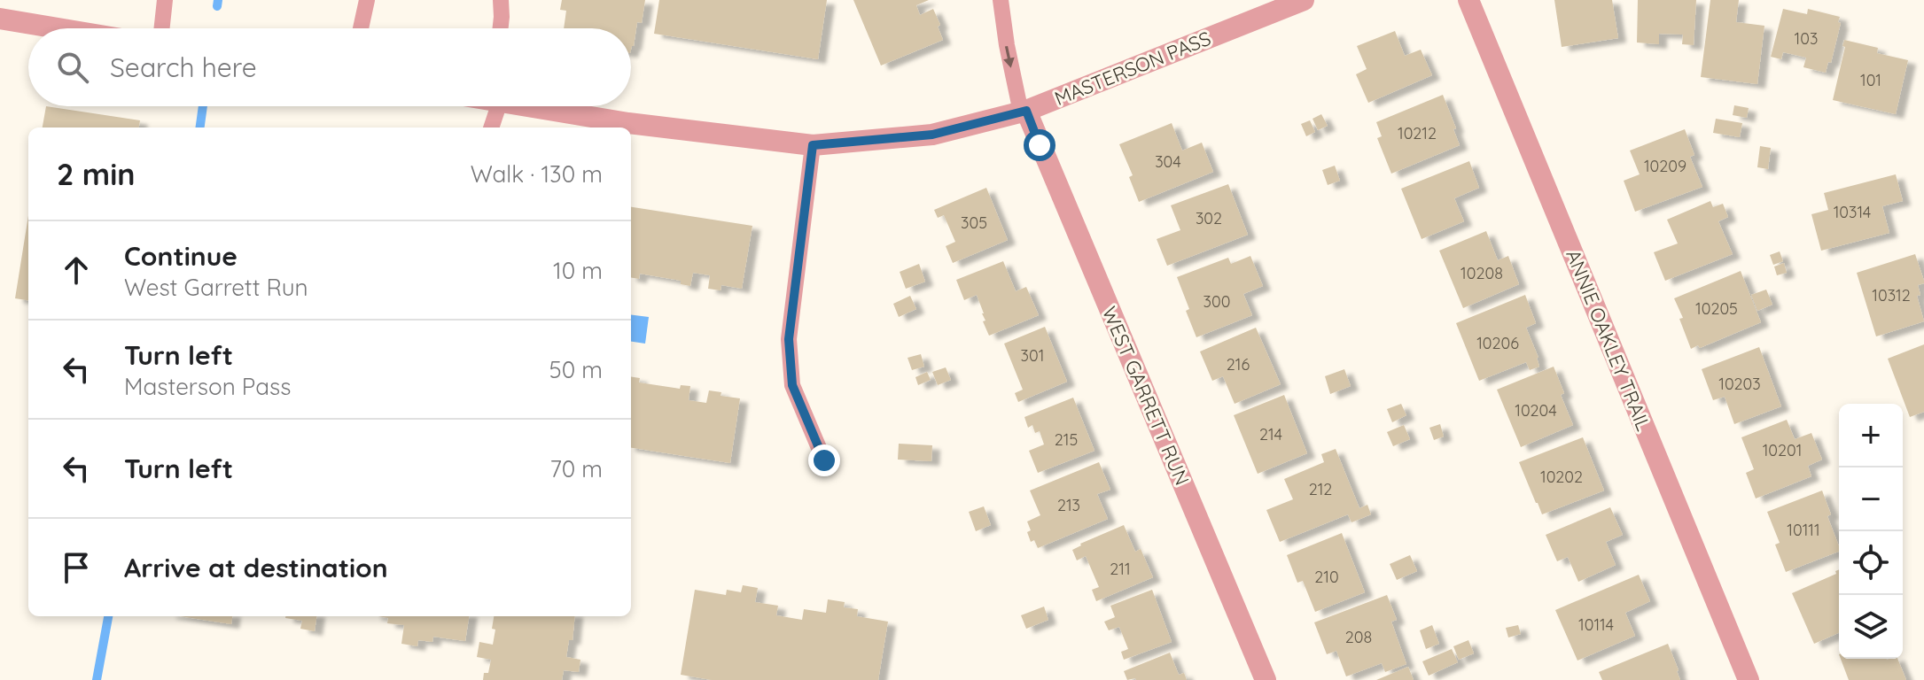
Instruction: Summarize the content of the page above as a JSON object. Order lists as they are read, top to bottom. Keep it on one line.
{"streets":{"street":["MASTERSON PASS","ANNIE OAKLEY TRAIL","WEST GARRETT RUN"]},"crossings":[["MASTERSON PASS","WEST GARRETT RUN"]],"house_numbers":["103","101","10212","304","10209","10314","302","305","10208","10312","300","10205","10206","301","216","10203","10204","214","215","10201","10202","212","213","10111","211","210","10114","208"],"page":{"search":"Search here","heading":["2 min","Walk · 130 m"],"list":[["Continue","West Garrett Run","10 m"],["Turn left","Masterson Pass","50 m"],["Turn left","70 m"],"Arrive at destination"],"map_buttons":["+","−"]}}
